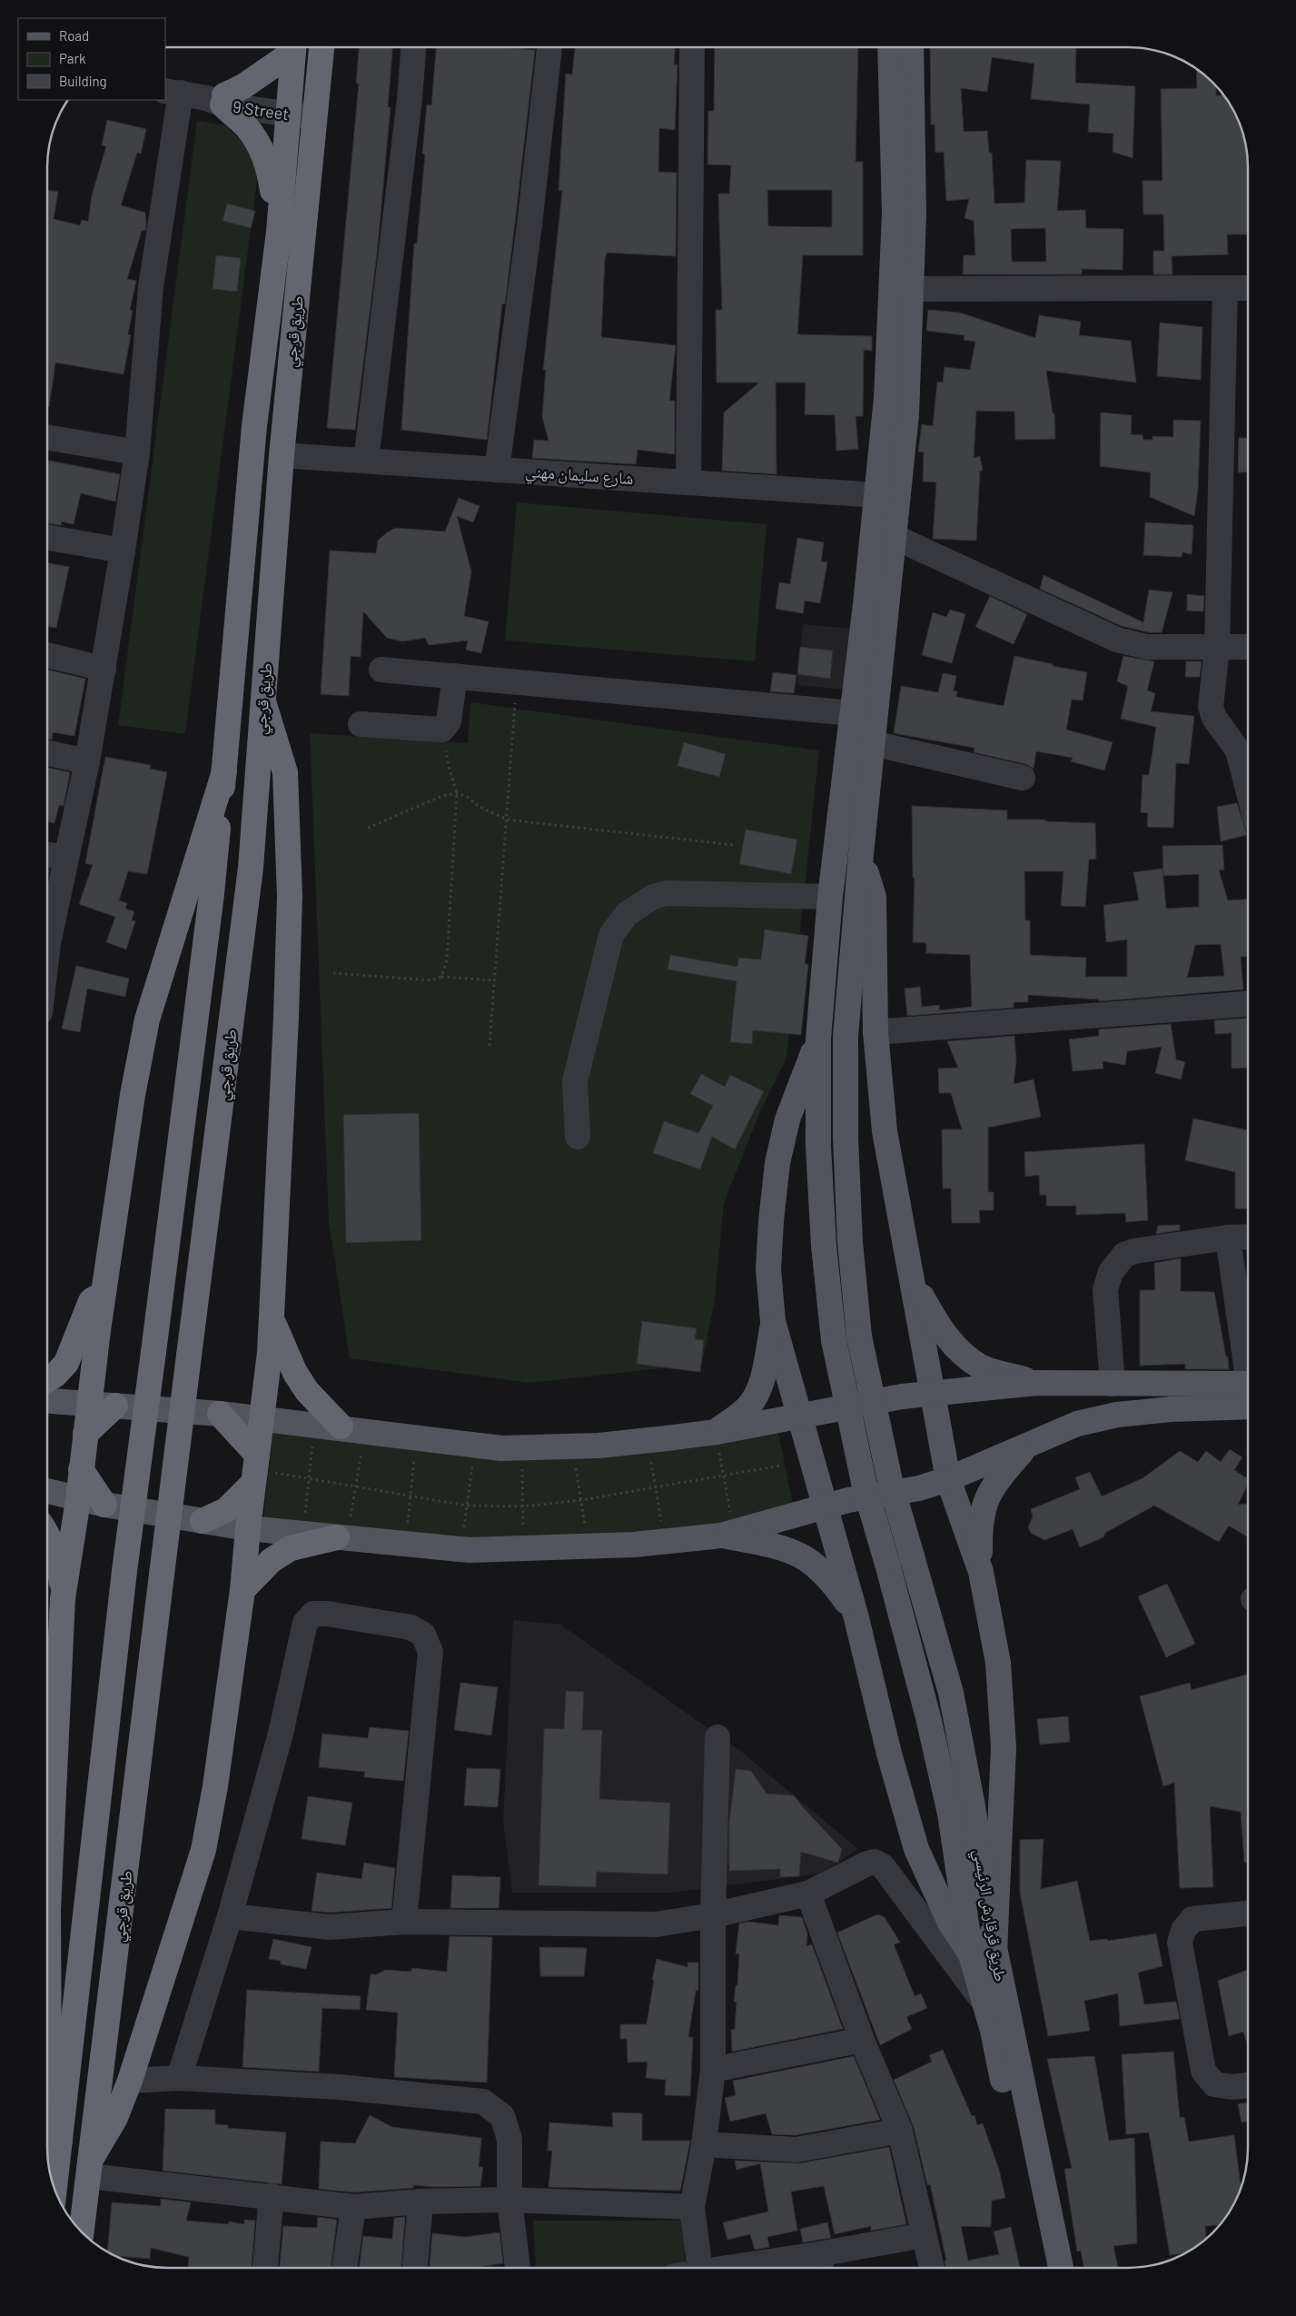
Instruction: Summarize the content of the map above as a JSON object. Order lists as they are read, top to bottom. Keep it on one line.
{"streets":{"highway":["طريق قرجي"],"main road":["طريق قرقارش الرئيسي"],"street":["9 Street","شارع سليمان مهني"]},"crossings":[["9 Street","طريق قرجي"],["طريق قرجي","شارع سليمان مهني"]],"legend":["Road","Park","Building"]}
